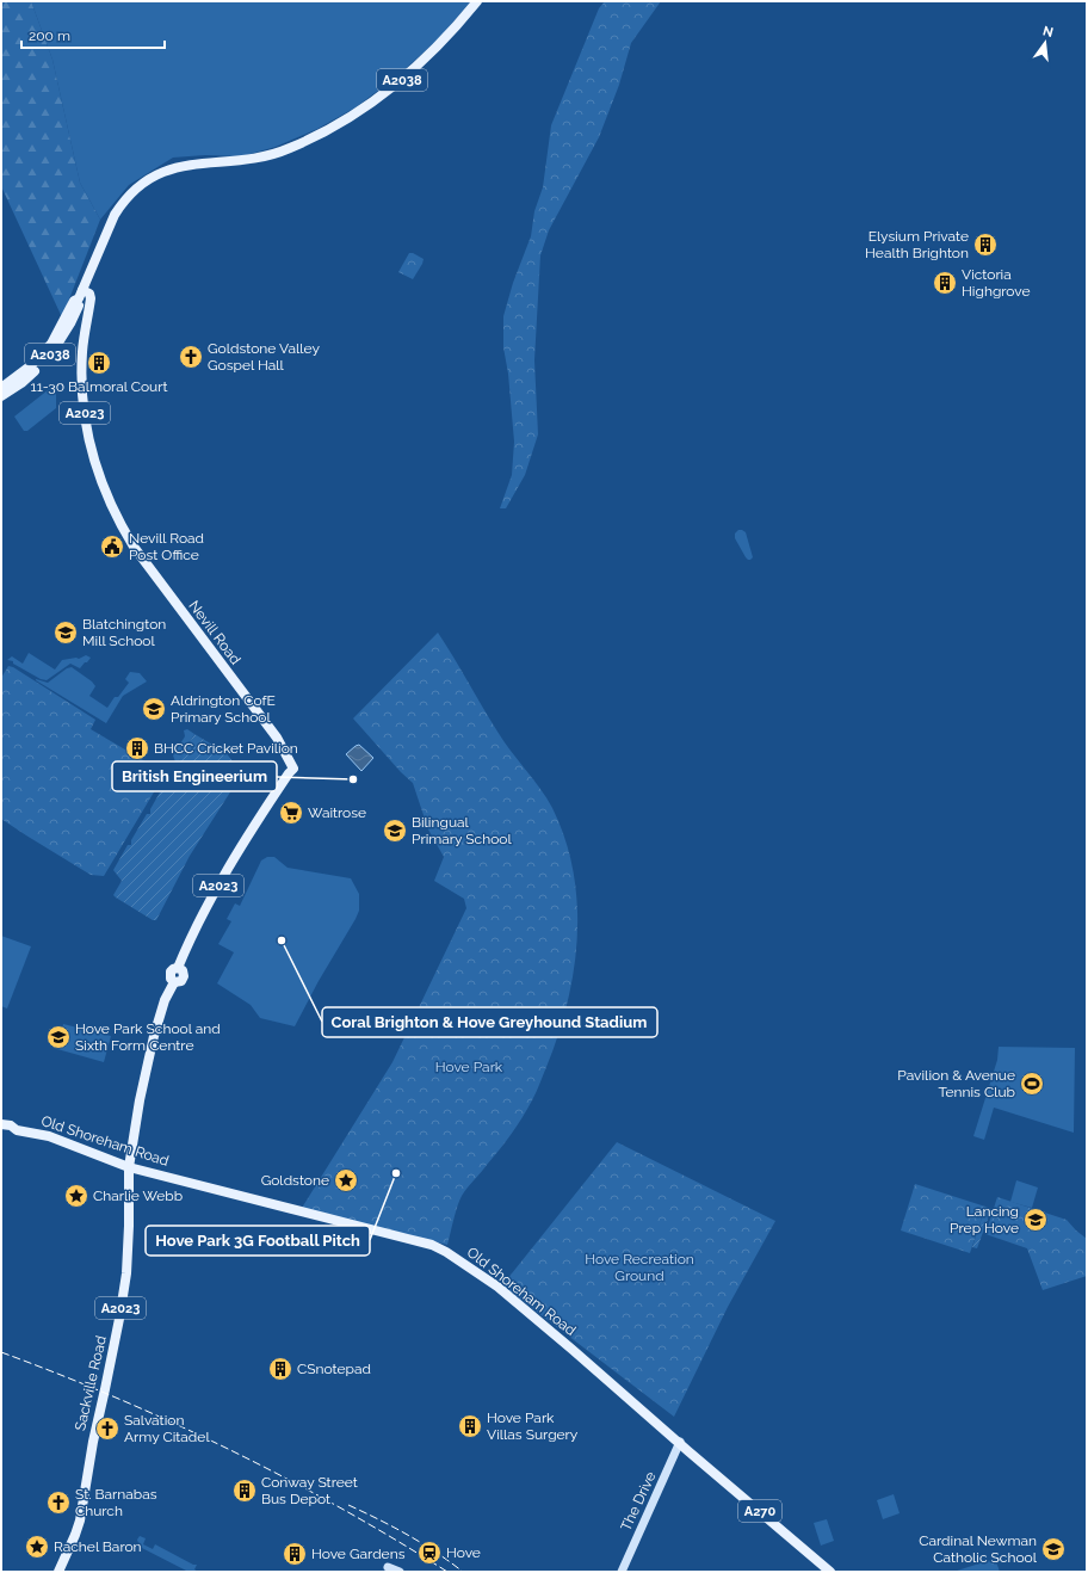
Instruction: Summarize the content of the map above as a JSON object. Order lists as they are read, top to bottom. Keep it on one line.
{"streets":{"main road":["A2038","A2023","Nevill Road","Old Shoreham Road","Sackville Road","The Drive","A270"]},"crossings":[["A2038","Nevill Road"],["Nevill Road","Old Shoreham Road"],["Nevill Road","Sackville Road"],["Old Shoreham Road","Sackville Road"],["Old Shoreham Road","The Drive"]],"parks":["Hove Park","Hove Recreation Ground"],"places":{"building":["Elysium Private Health Brighton","Victoria Highgrove","11-30 Balmoral Court","BHCC Cricket Pavilion","CSnotepad","Hove Park Villas Surgery","Conway Street Bus Depot","Hove Gardens"],"church":["Goldstone Valley Gospel Hall","Salvation Army Citadel","St. Barnabas Church"],"public building":["Nevill Road Post Office"],"school or university":["Blatchington Mill School","Aldrington CofE Primary School","Bilingual Primary School","Hove Park School and Sixth Form Centre","Lancing Prep Hove","Cardinal Newman Catholic School"],"other":["British Engineerium","Coral Brighton & Hove Greyhound Stadium","Hove Park 3G Football Pitch"],"supermarket":["Waitrose"],"sports":["Pavilion & Avenue Tennis Club"],"place":["Goldstone","Charlie Webb","Rachel Baron"],"station":["Hove"]},"scale_bar":"200 m","north":"top"}
